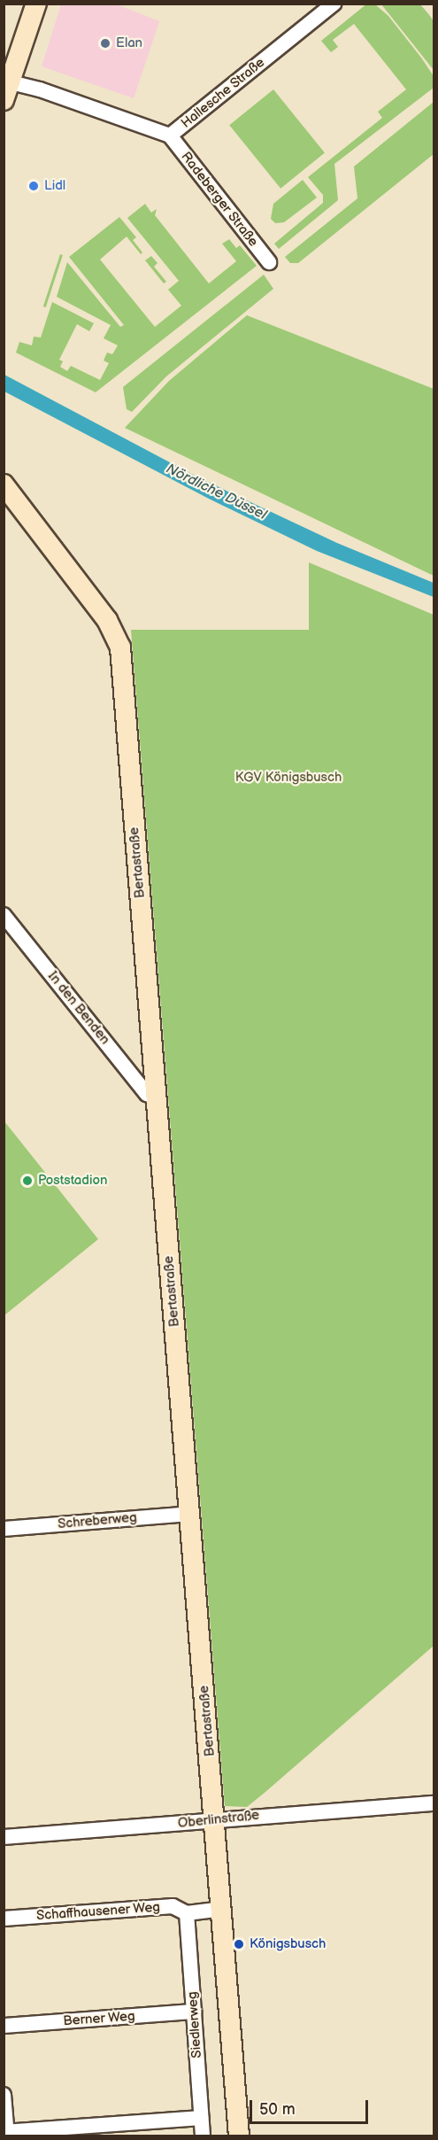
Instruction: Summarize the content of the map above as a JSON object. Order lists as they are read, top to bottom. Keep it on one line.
{"streets":{"street":["Hallesche Straße","Radeberger Straße","Bertastraße","In den Benden","Schreberweg","Oberlinstraße","Schaffhausener Weg","Berner Weg","Siedlerweg"]},"crossings":[["Hallesche Straße","Radeberger Straße"],["Bertastraße","In den Benden"],["Bertastraße","Schreberweg"],["Bertastraße","Oberlinstraße"],["Bertastraße","Schaffhausener Weg"],["Schaffhausener Weg","Siedlerweg"],["Berner Weg","Siedlerweg"]],"water":["Nördliche Düssel"],"parks":["KGV Königsbusch"],"places":["Elan","Lidl","Poststadion","Königsbusch"],"scale_bar":"50 m"}
